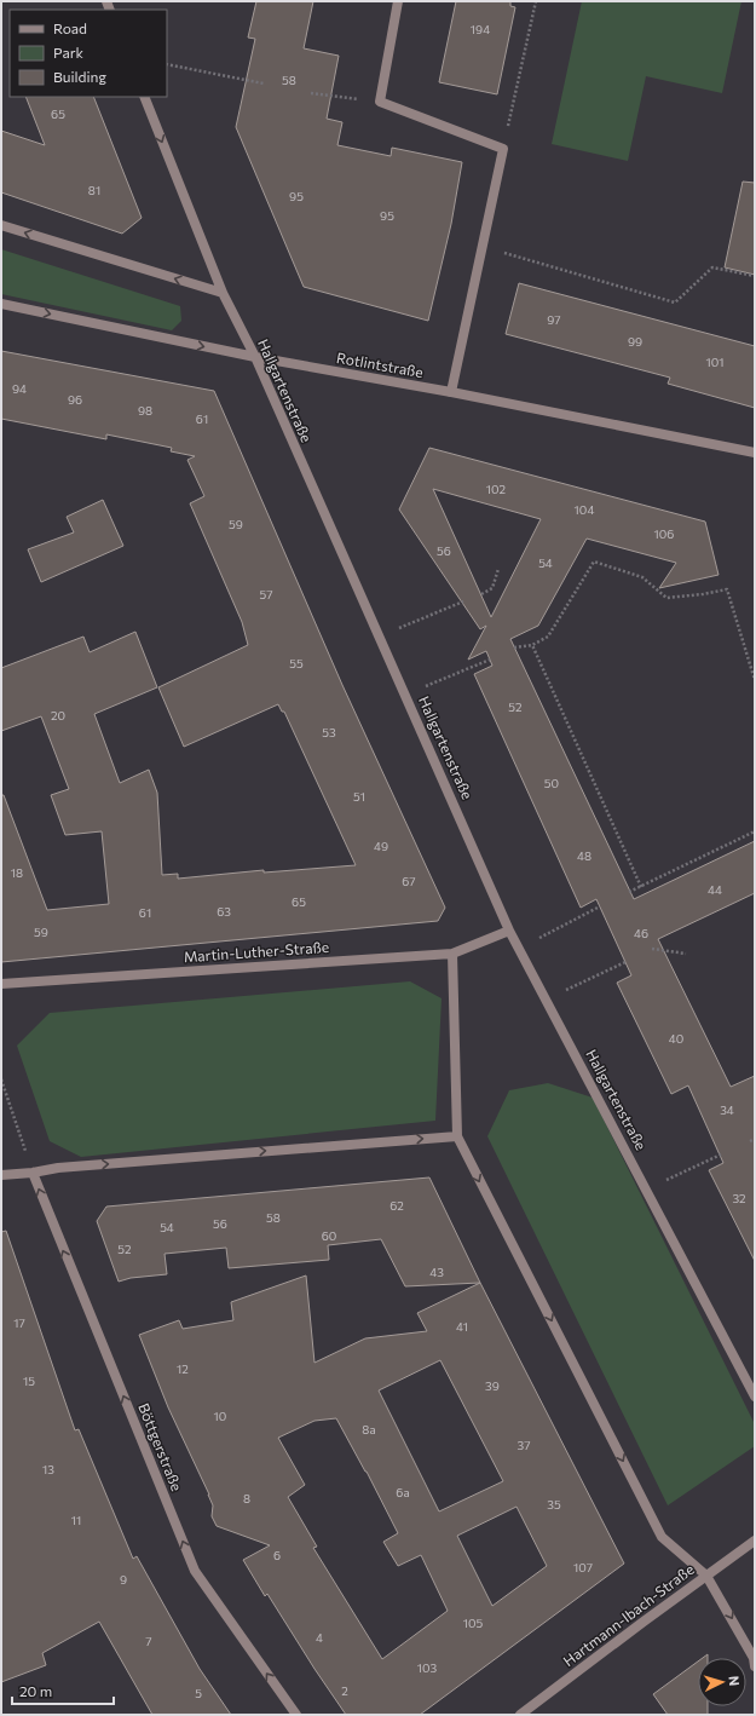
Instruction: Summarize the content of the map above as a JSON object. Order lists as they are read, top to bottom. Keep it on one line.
{"streets":{"street":["Rotlintstraße","Hallgartenstraße","Martin-Luther-Straße","Böttgerstraße","Hartmann-Ibach-Straße"]},"crossings":[["Rotlintstraße","Hallgartenstraße"],["Hallgartenstraße","Martin-Luther-Straße"]],"one_way":["Böttgerstraße"],"house_numbers":["194","58","65","81","95","95","97","99","101","94","96","98","61","102","104","59","106","56","54","57","55","52","20","53","50","51","49","48","18","67","44","65","63","61","59","46","40","34","32","62","58","56","54","60","52","43","17","41","12","15","39","10","8a","37","13","6a","8","35","11","6","107","9","105","4","7","103","2","5"],"legend":["Road","Park","Building"],"scale_bar":"20 m","north":"right"}
